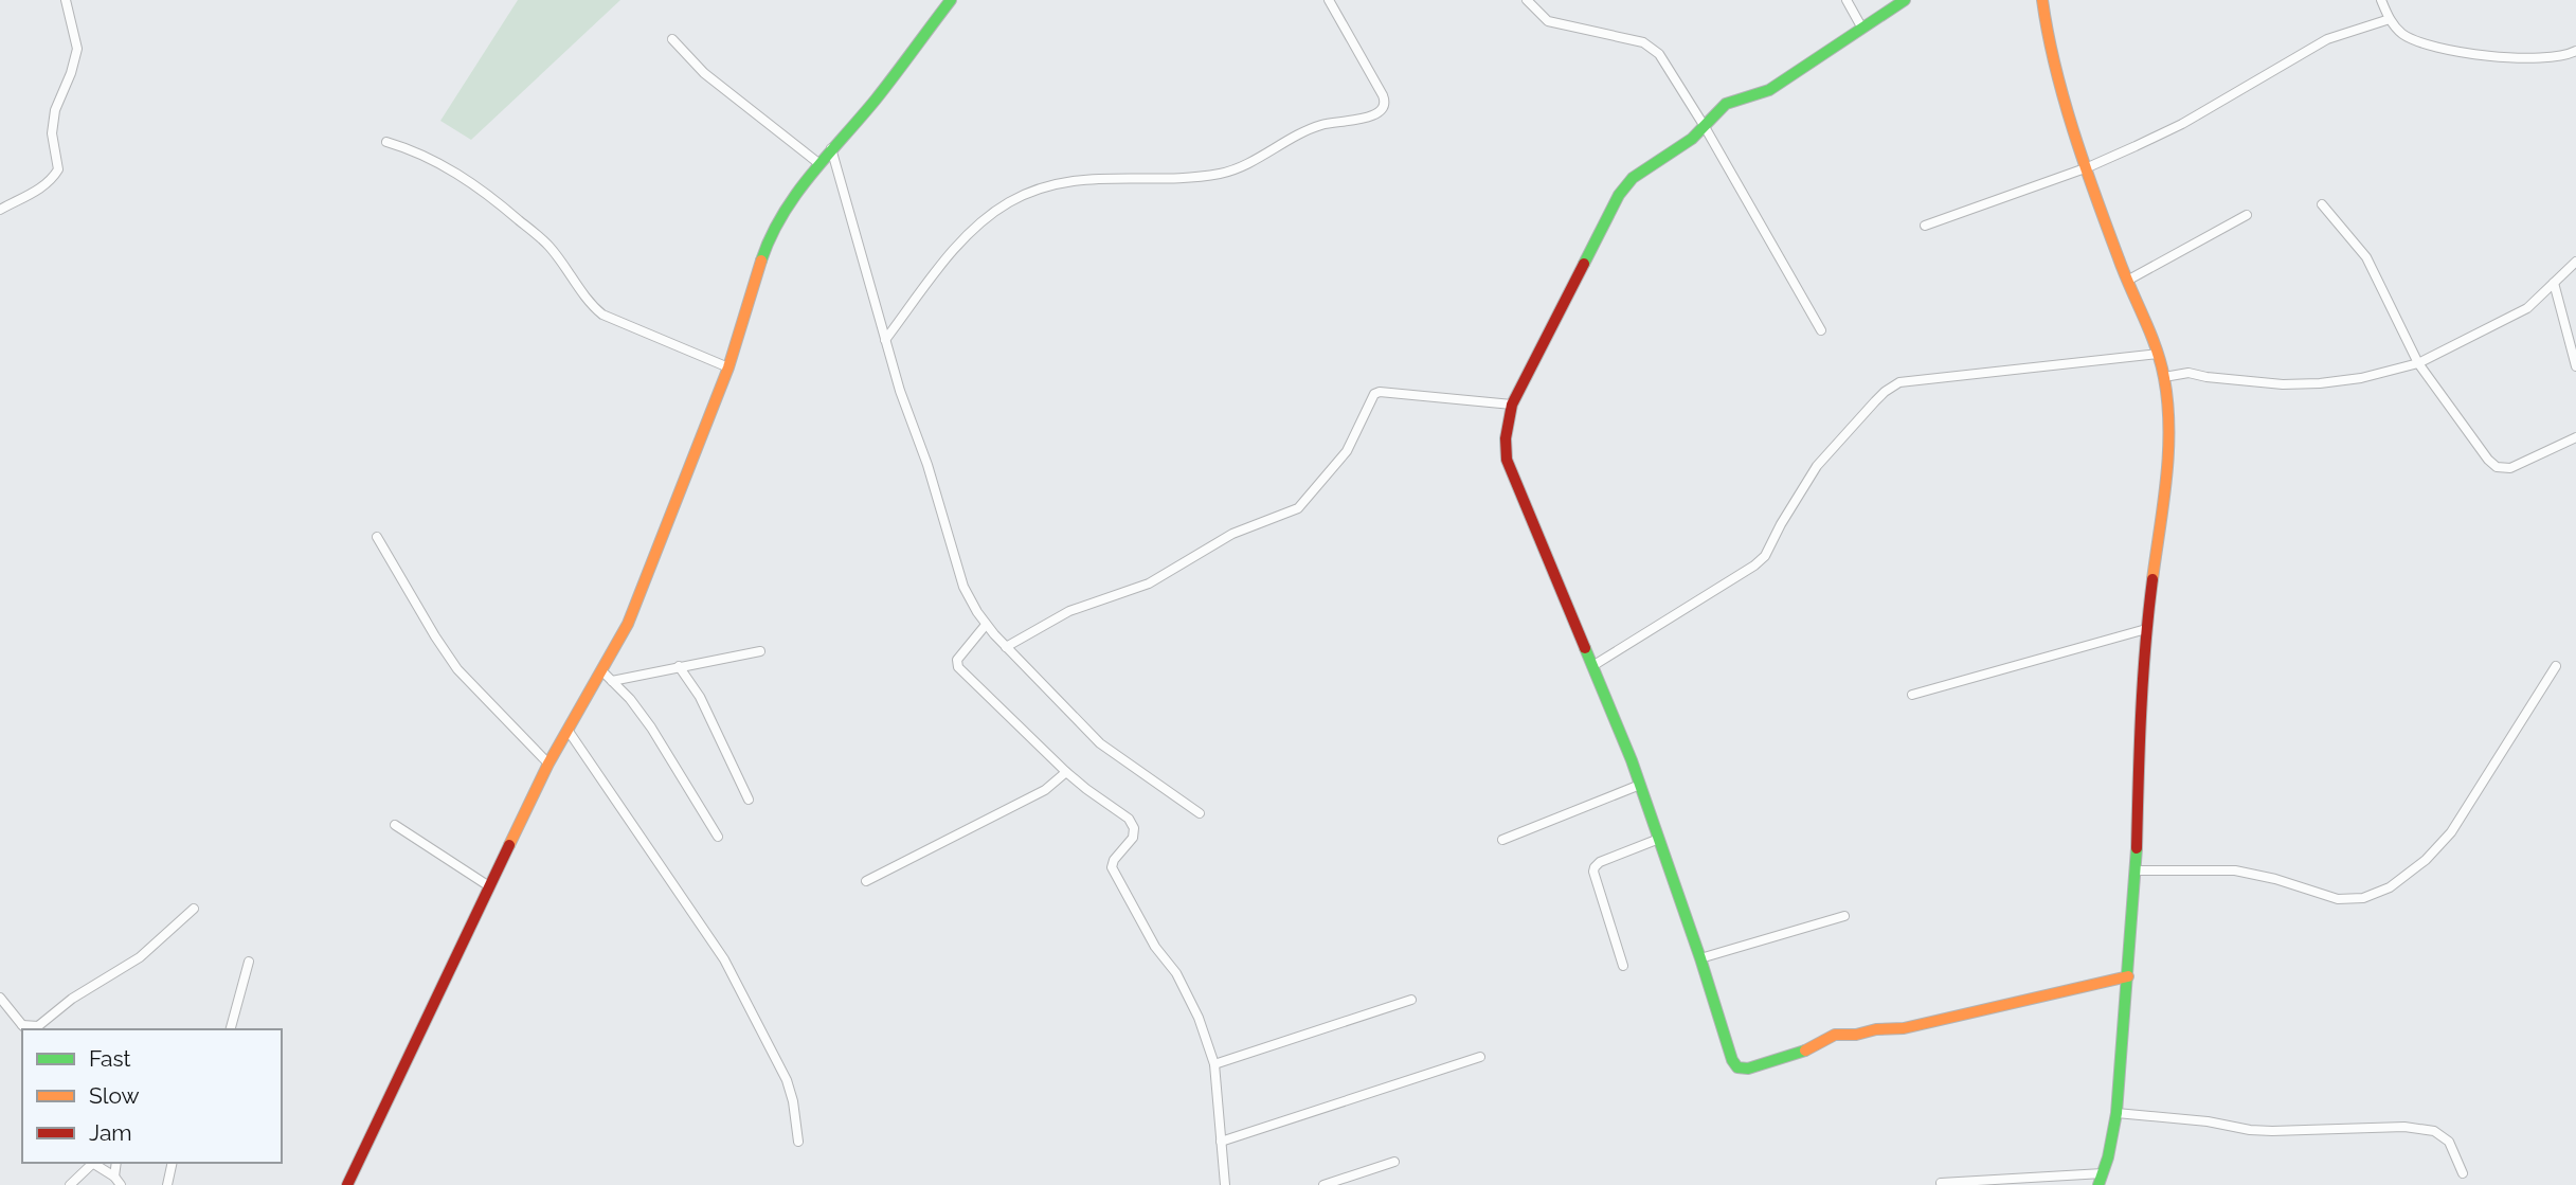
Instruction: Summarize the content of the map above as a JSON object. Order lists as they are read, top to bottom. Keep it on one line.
{"legend":["Fast","Slow","Jam"]}
